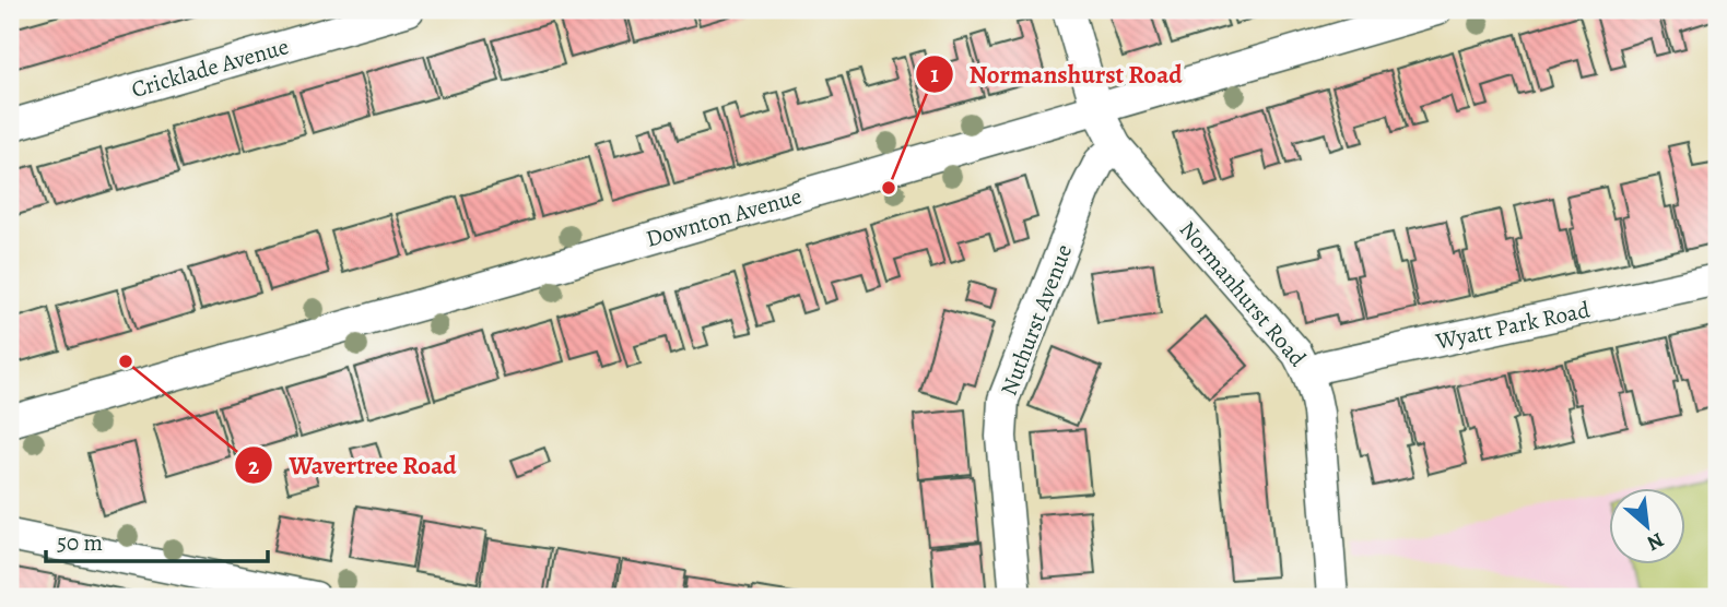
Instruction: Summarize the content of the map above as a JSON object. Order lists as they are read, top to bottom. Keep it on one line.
{"streets":{"street":["Cricklade Avenue","Downton Avenue","Normanhurst Road","Nuthurst Avenue","Wyatt Park Road"]},"crossings":[["Downton Avenue","Normanhurst Road"],["Normanhurst Road","Nuthurst Avenue"],["Normanhurst Road","Wyatt Park Road"]],"places":["Normanshurst Road","Wavertree Road"],"scale_bar":"50 m","north":"bottom right"}
